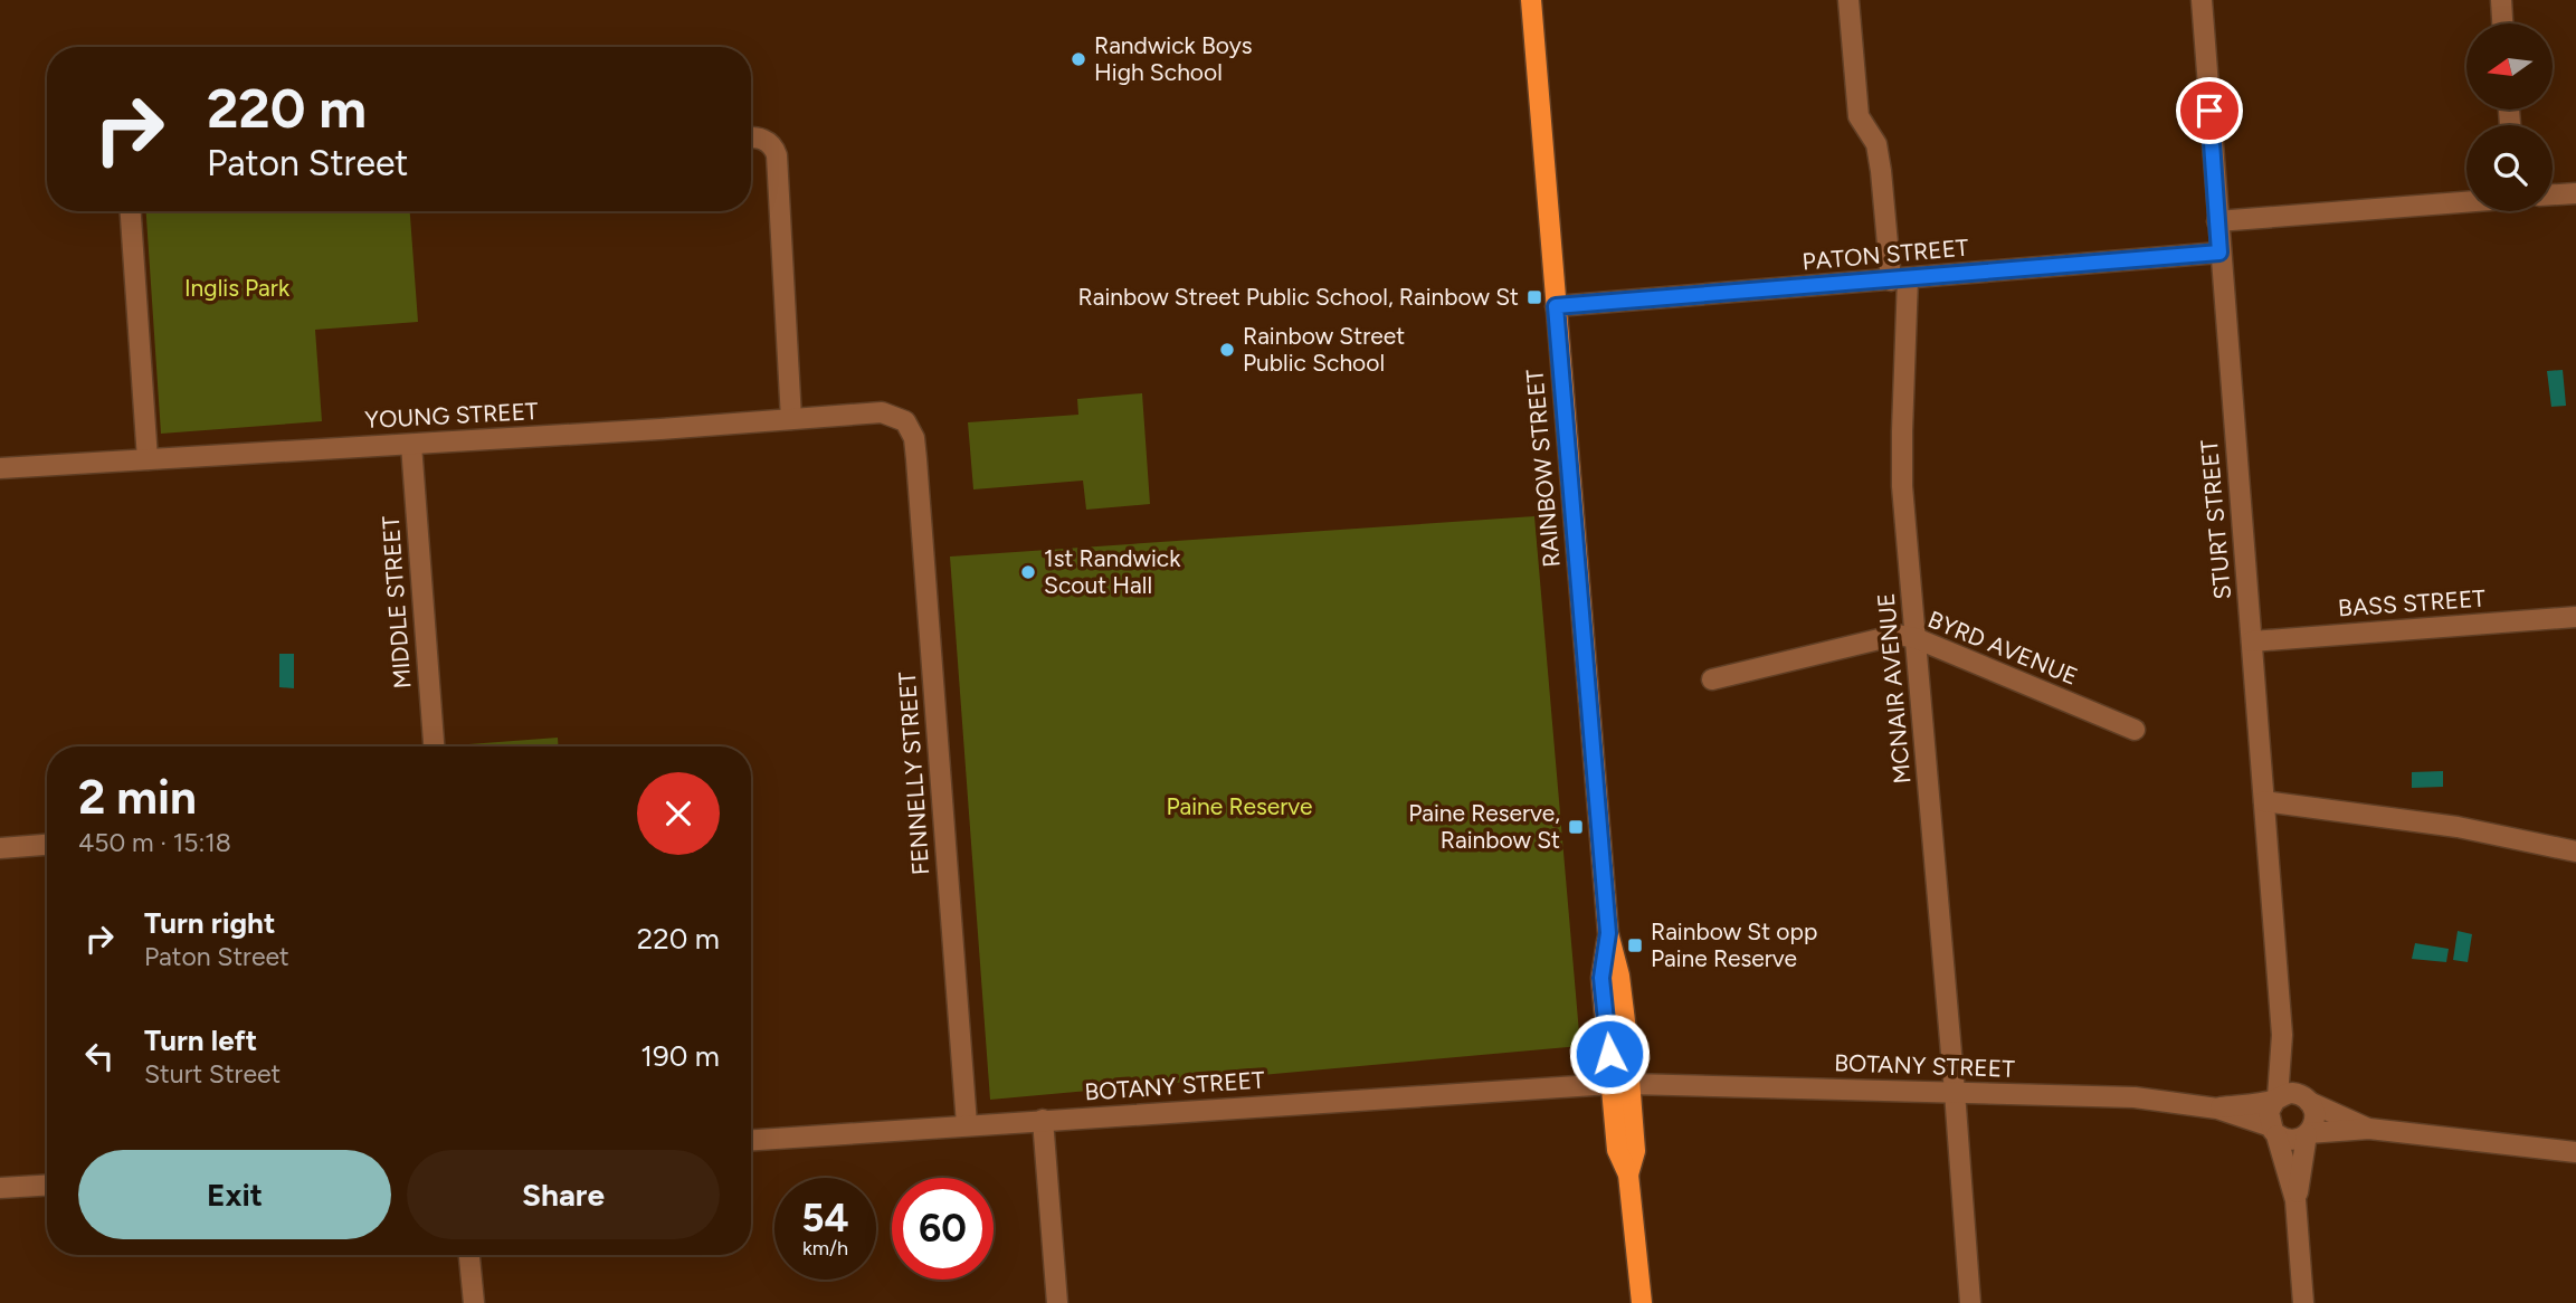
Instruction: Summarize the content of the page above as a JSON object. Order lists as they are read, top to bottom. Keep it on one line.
{"streets":{"main road":["RAINBOW STREET"],"street":["PATON STREET","YOUNG STREET","STURT STREET","MIDDLE STREET","BASS STREET","BYRD AVENUE","MCNAIR AVENUE","FENNELLY STREET","BOTANY STREET"]},"crossings":[["PATON STREET","RAINBOW STREET"],["PATON STREET","STURT STREET"],["PATON STREET","MCNAIR AVENUE"],["YOUNG STREET","MIDDLE STREET"],["YOUNG STREET","FENNELLY STREET"],["RAINBOW STREET","BOTANY STREET"],["STURT STREET","BASS STREET"],["STURT STREET","BOTANY STREET"],["BYRD AVENUE","MCNAIR AVENUE"],["MCNAIR AVENUE","BOTANY STREET"],["FENNELLY STREET","BOTANY STREET"]],"parks":["Inglis Park","Paine Reserve"],"places":{"other":["Randwick Boys High School","Rainbow Street Public School","1st Randwick Scout Hall"],"transit":["Rainbow Street Public School, Rainbow St","Paine Reserve, Rainbow St","Rainbow St opp Paine Reserve"]},"north":"left","page":{"turn":["220 m","Paton Street"],"heading":["2 min","450 m · 15:18"],"list":[{"name":"Turn right","note":"Paton Street","value":"220 m"},{"name":"Turn left","note":"Sturt Street","value":"190 m"}],"buttons":["Exit","Share"],"speed":"54 km/h","limit":"60"}}
